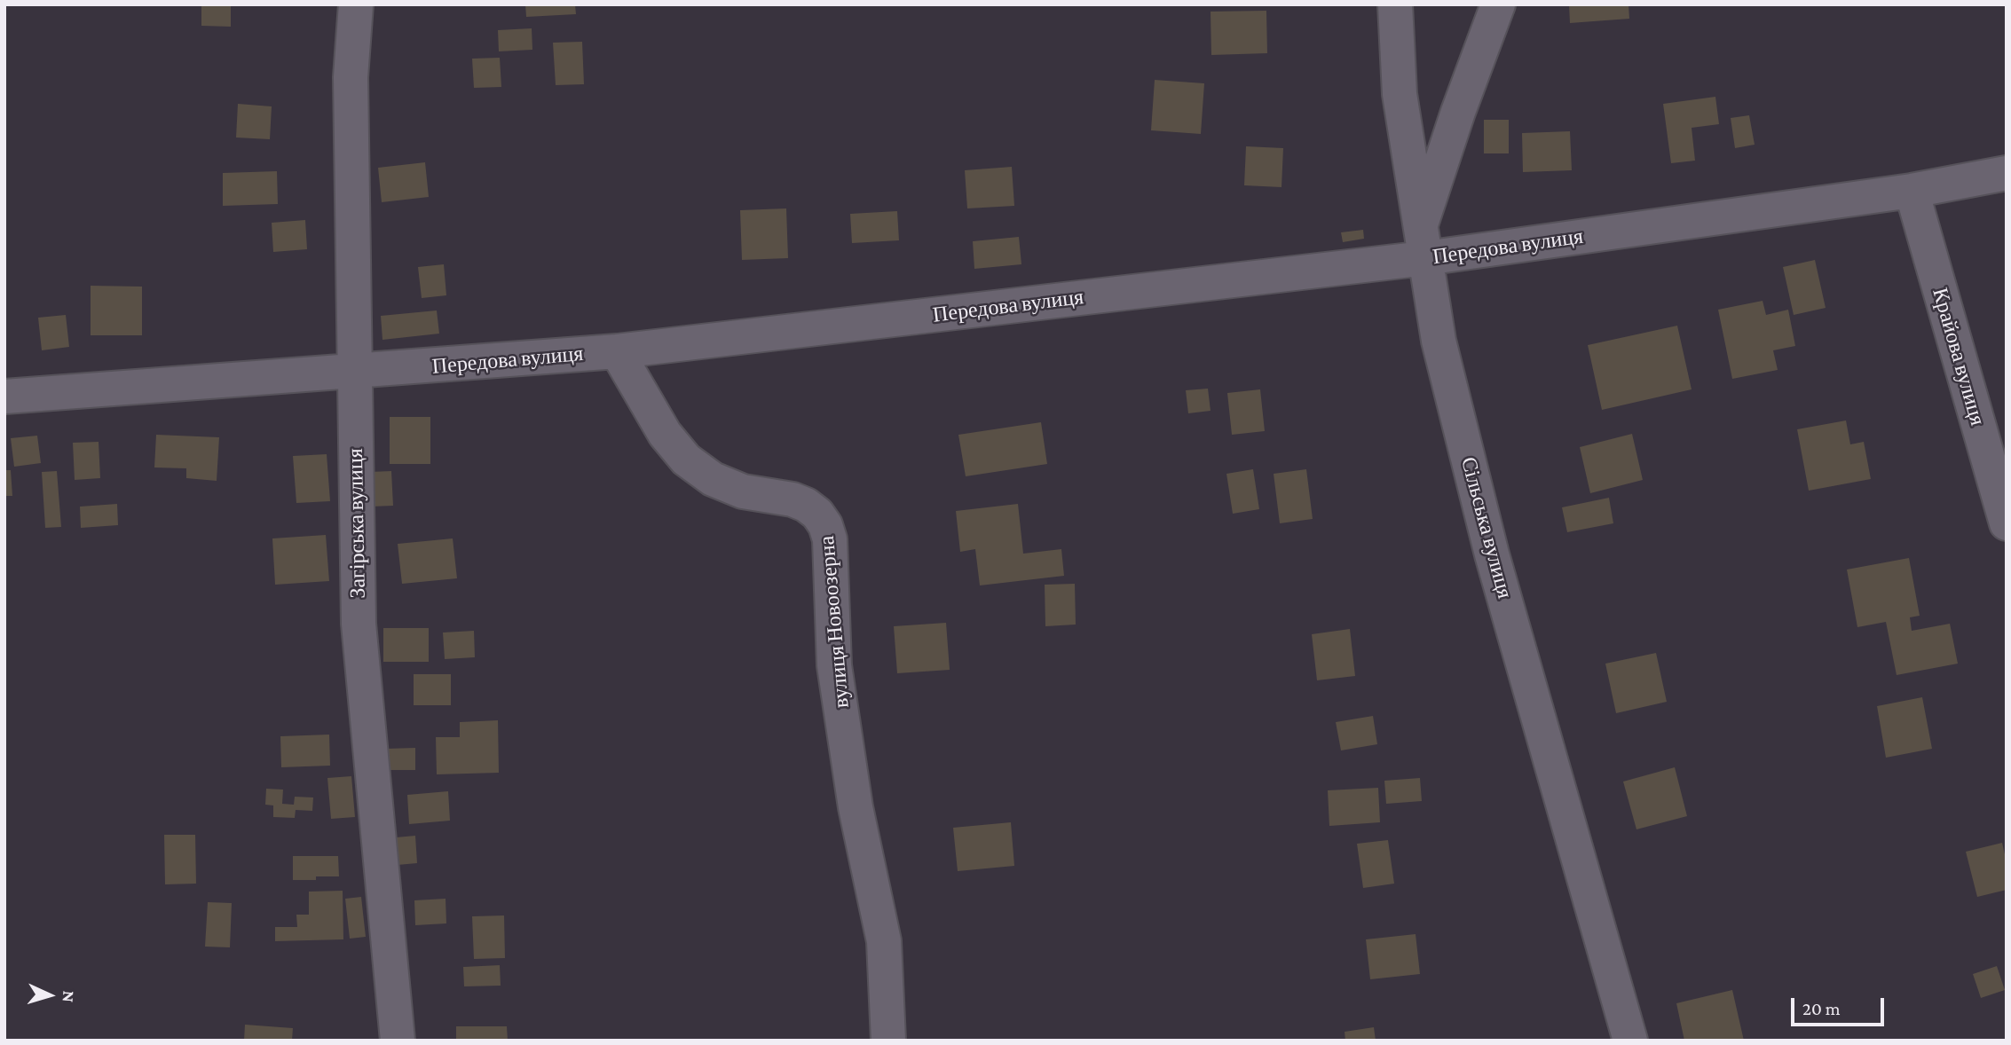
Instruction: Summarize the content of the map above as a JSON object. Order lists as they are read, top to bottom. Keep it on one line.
{"streets":{"street":["Передова вулиця","Крайова вулиця","Загірська вулиця","Сільська вулиця","вулиця Новоозерна"]},"crossings":[["Передова вулиця","Крайова вулиця"],["Передова вулиця","Загірська вулиця"],["Передова вулиця","Сільська вулиця"],["Передова вулиця","вулиця Новоозерна"]],"scale_bar":"20 m","north":"right"}
